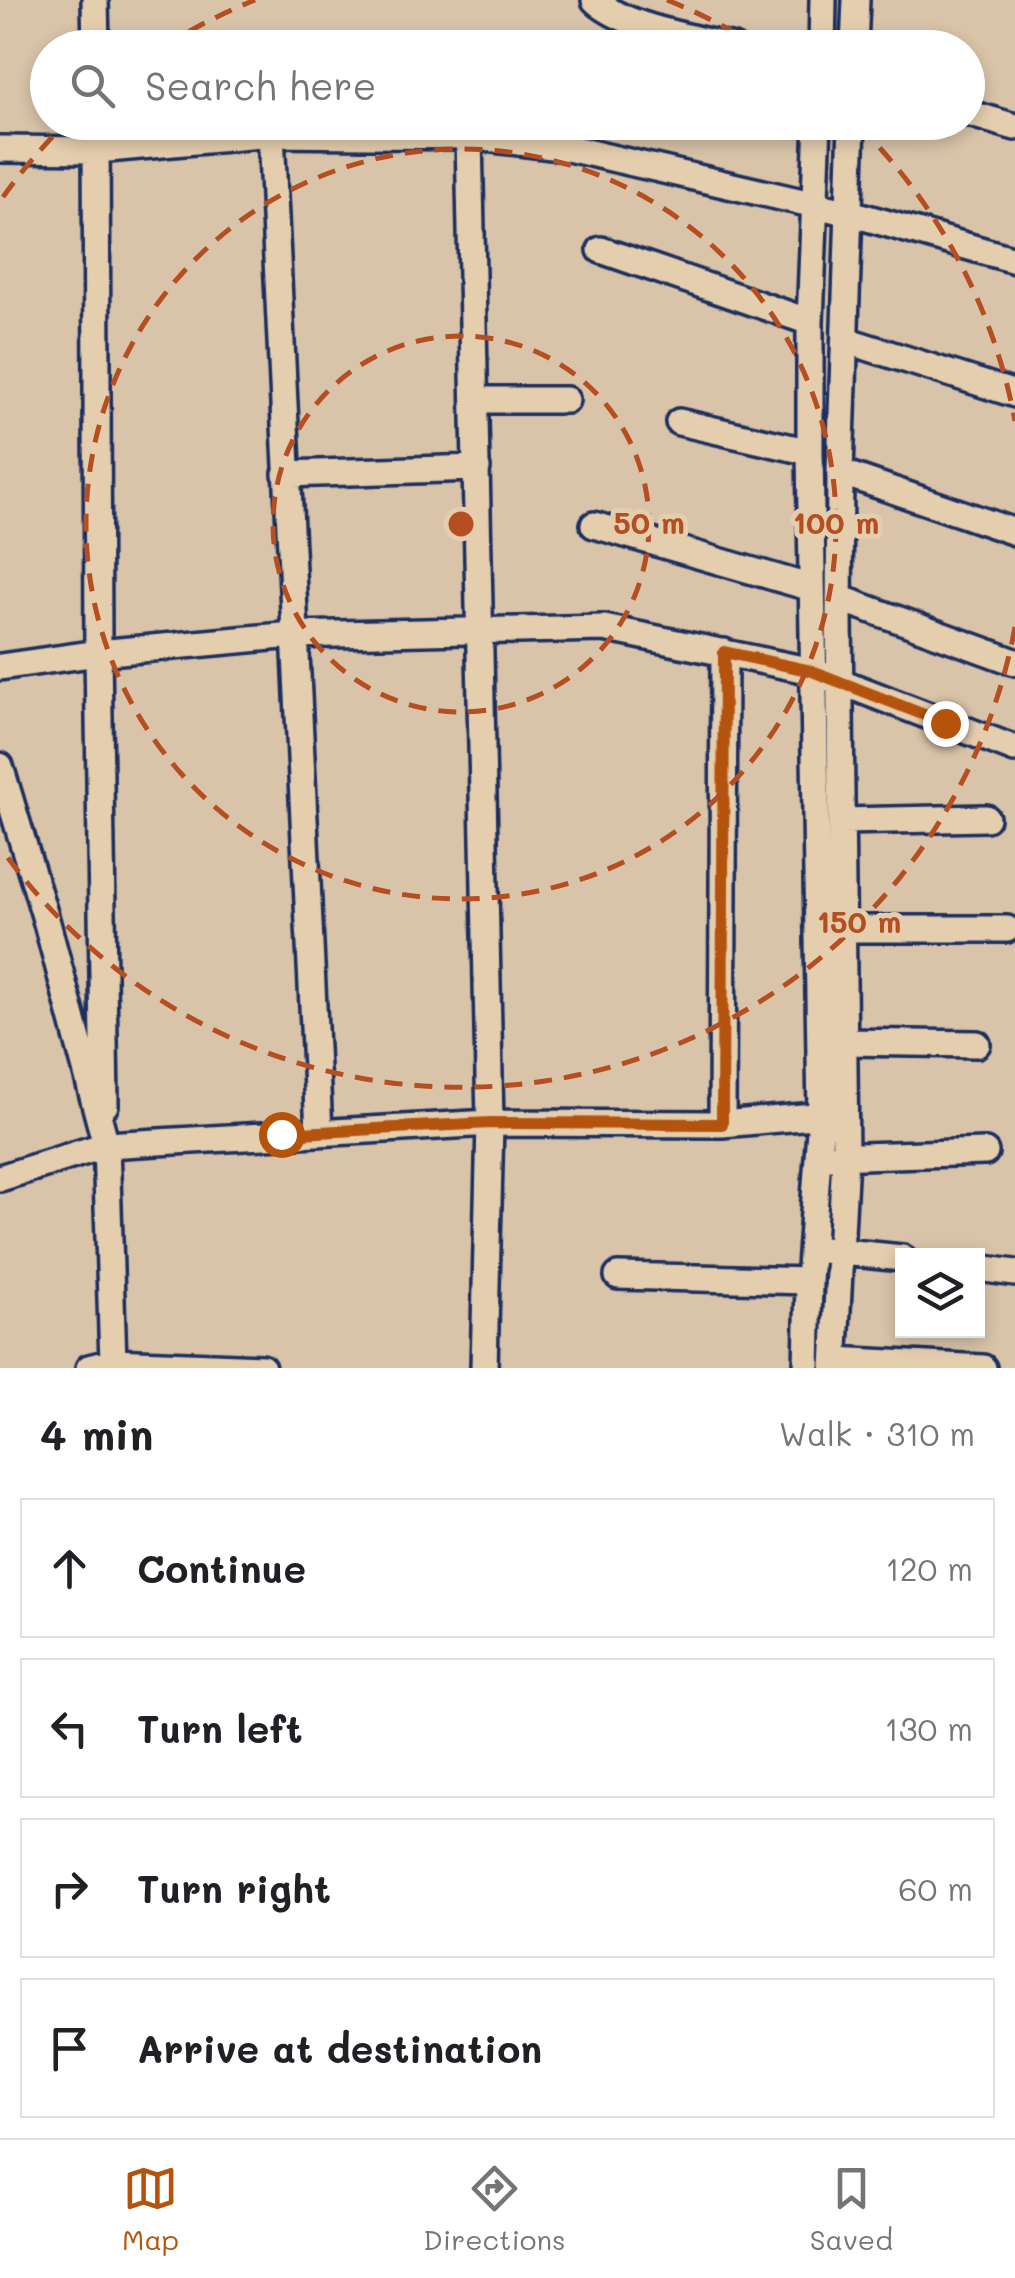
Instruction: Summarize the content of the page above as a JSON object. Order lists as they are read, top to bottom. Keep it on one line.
{"page":{"search":"Search here","heading":["4 min","Walk · 310 m"],"list":[["Continue","120 m"],["Turn left","130 m"],["Turn right","60 m"],"Arrive at destination"],"nav":["Map","Directions","Saved"]},"rings":["50 m","100 m","150 m"]}
